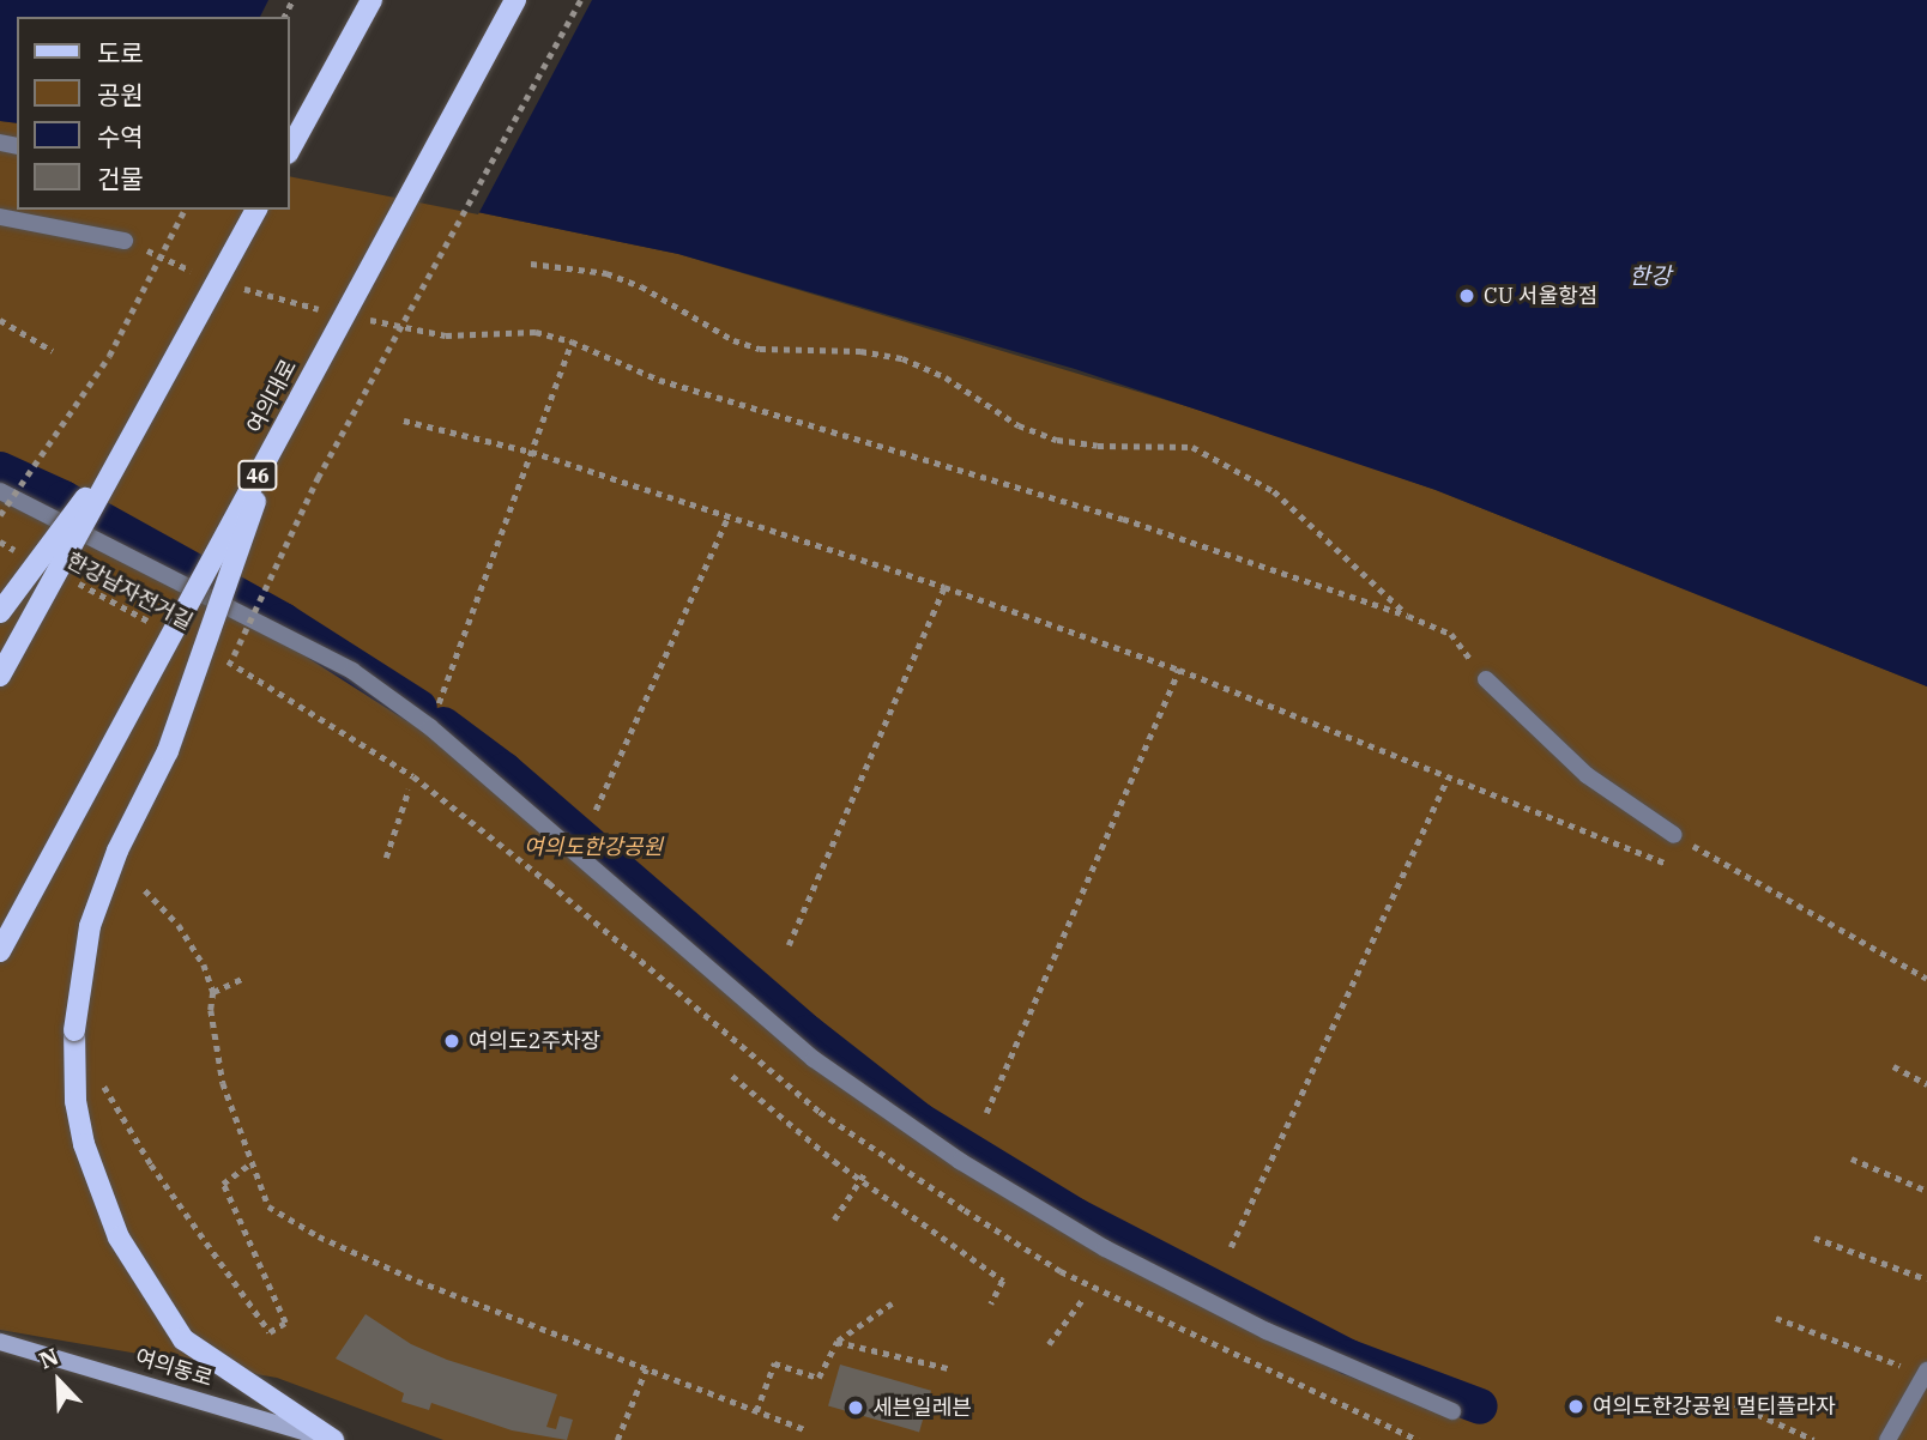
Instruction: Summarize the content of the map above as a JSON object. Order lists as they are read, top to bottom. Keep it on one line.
{"streets":{"main road":["여의대로","46","여의동로"],"path":["한강남자전거길"]},"crossings":[["여의대로","46"]],"water":["한강"],"parks":["여의도한강공원"],"places":["CU 서울항점","여의도2주차장","여의도한강공원 멀티플라자","세븐일레븐"],"legend":["도로","공원","수역","건물"],"north":"top left"}
